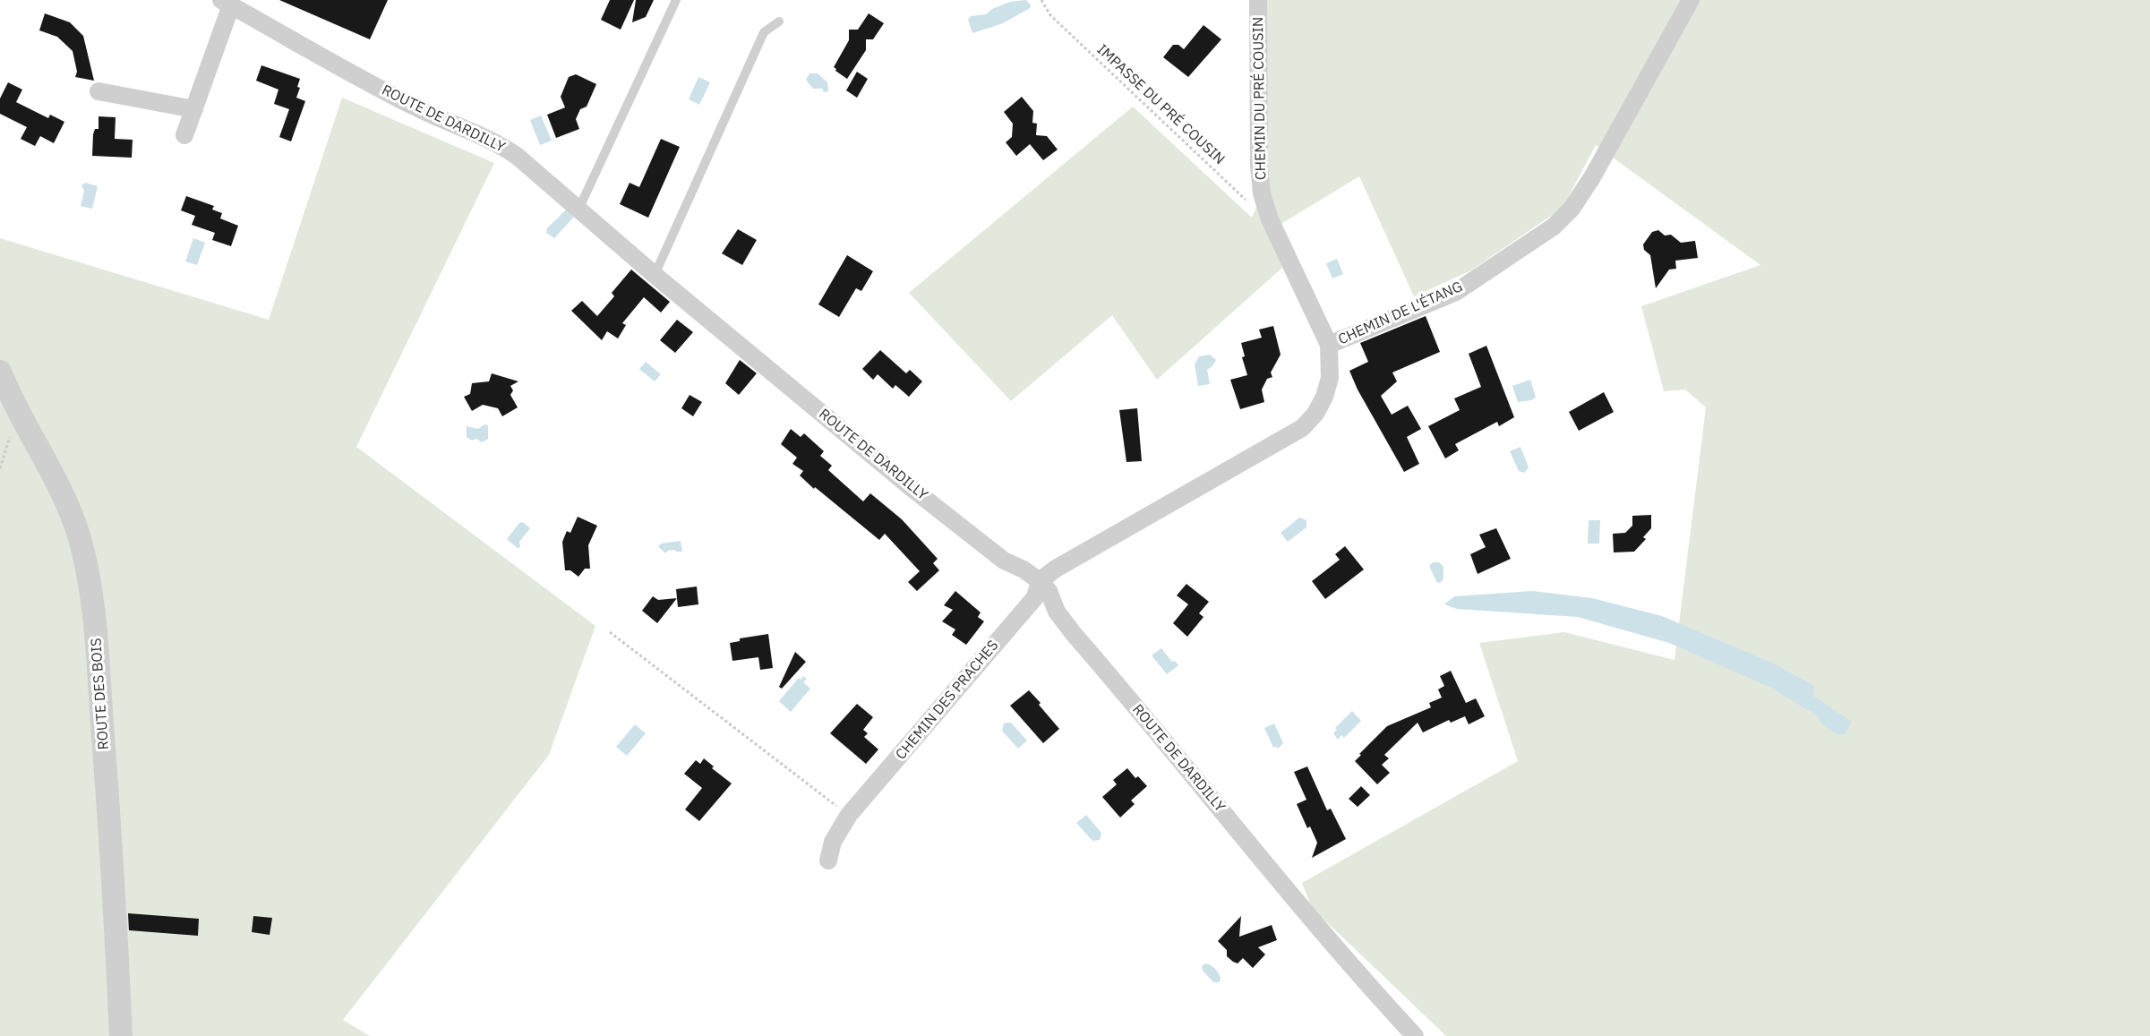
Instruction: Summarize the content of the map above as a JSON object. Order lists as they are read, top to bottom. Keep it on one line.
{"streets":{"street":["CHEMIN DU PRÉ COUSIN","ROUTE DE DARDILLY","CHEMIN DE L'ÉTANG","ROUTE DES BOIS","CHEMIN DES PRACHES"],"path":["IMPASSE DU PRÉ COUSIN"]},"crossings":[["CHEMIN DU PRÉ COUSIN","IMPASSE DU PRÉ COUSIN"],["CHEMIN DU PRÉ COUSIN","CHEMIN DE L'ÉTANG"],["ROUTE DE DARDILLY","CHEMIN DE L'ÉTANG"],["ROUTE DE DARDILLY","CHEMIN DES PRACHES"],["CHEMIN DE L'ÉTANG","CHEMIN DES PRACHES"]]}
